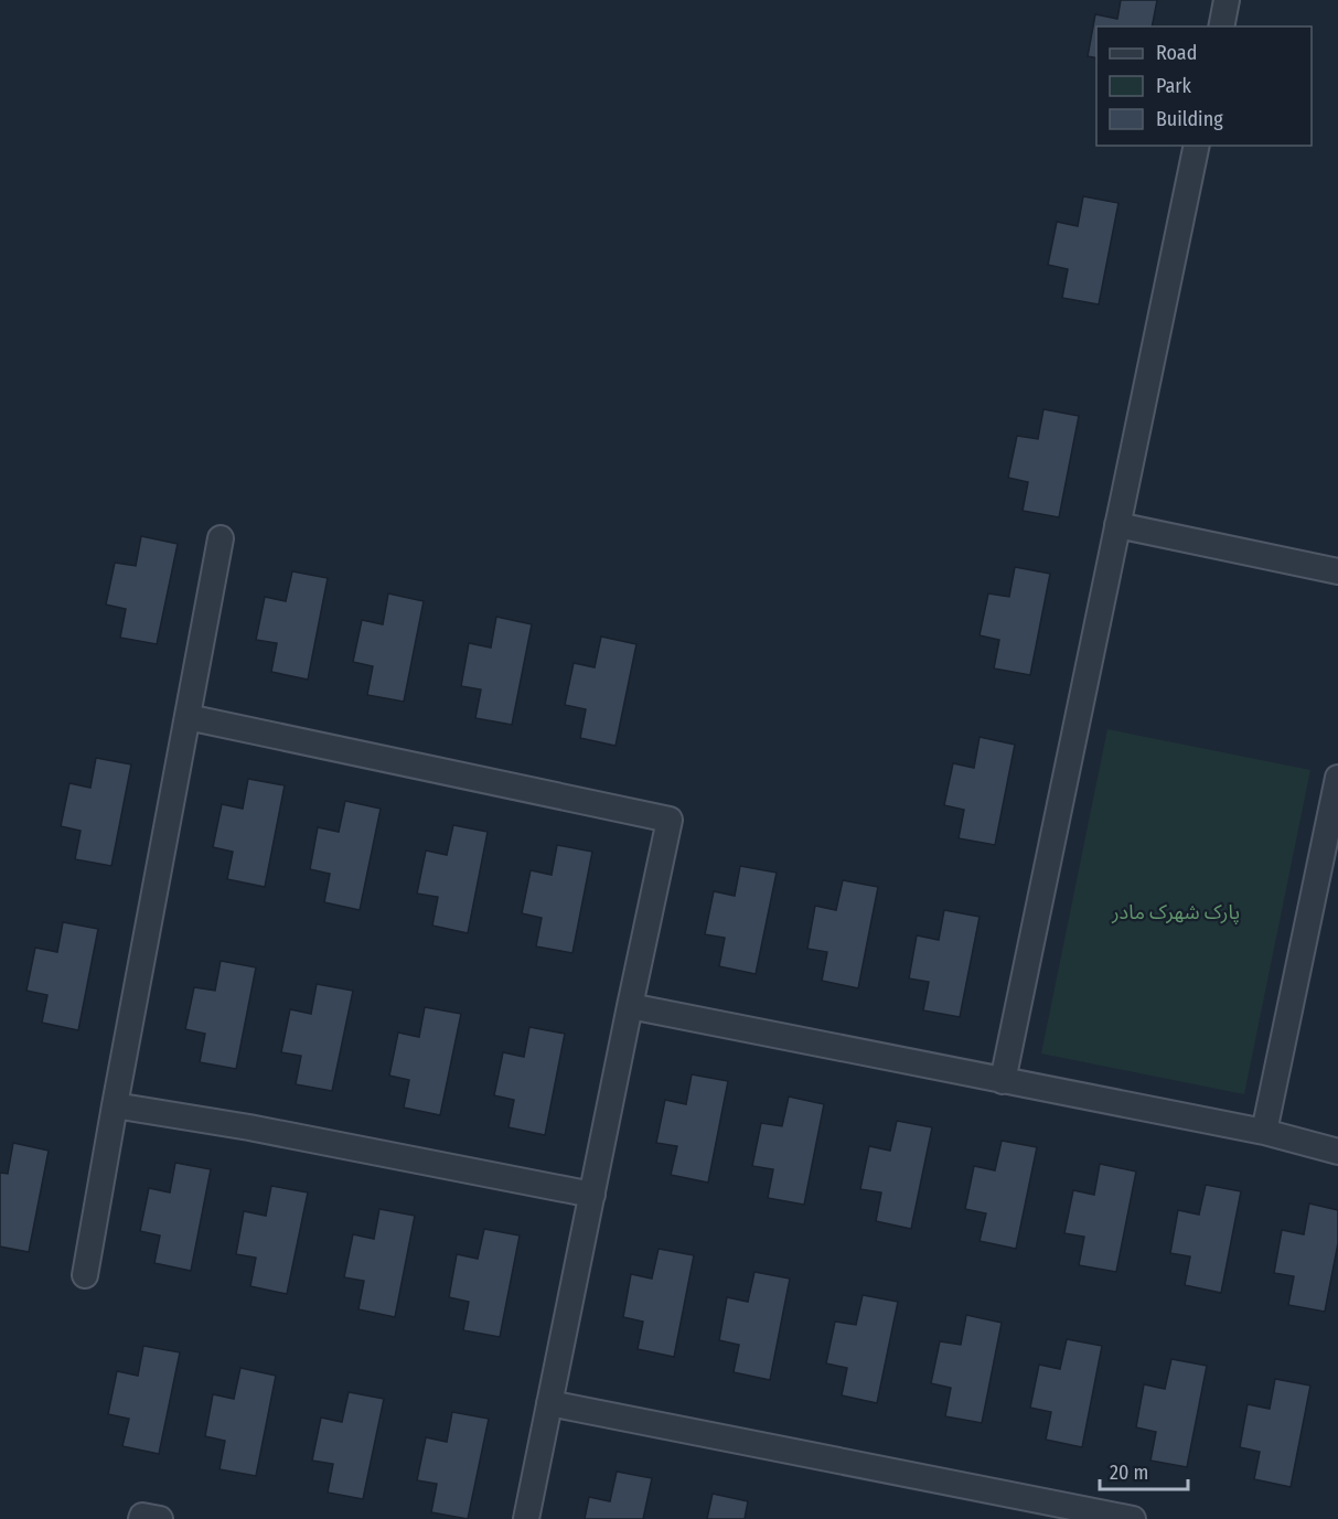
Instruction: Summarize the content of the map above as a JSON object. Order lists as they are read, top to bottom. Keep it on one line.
{"parks":["پارک شهرک مادر"],"legend":["Road","Park","Building"],"scale_bar":"20 m"}
